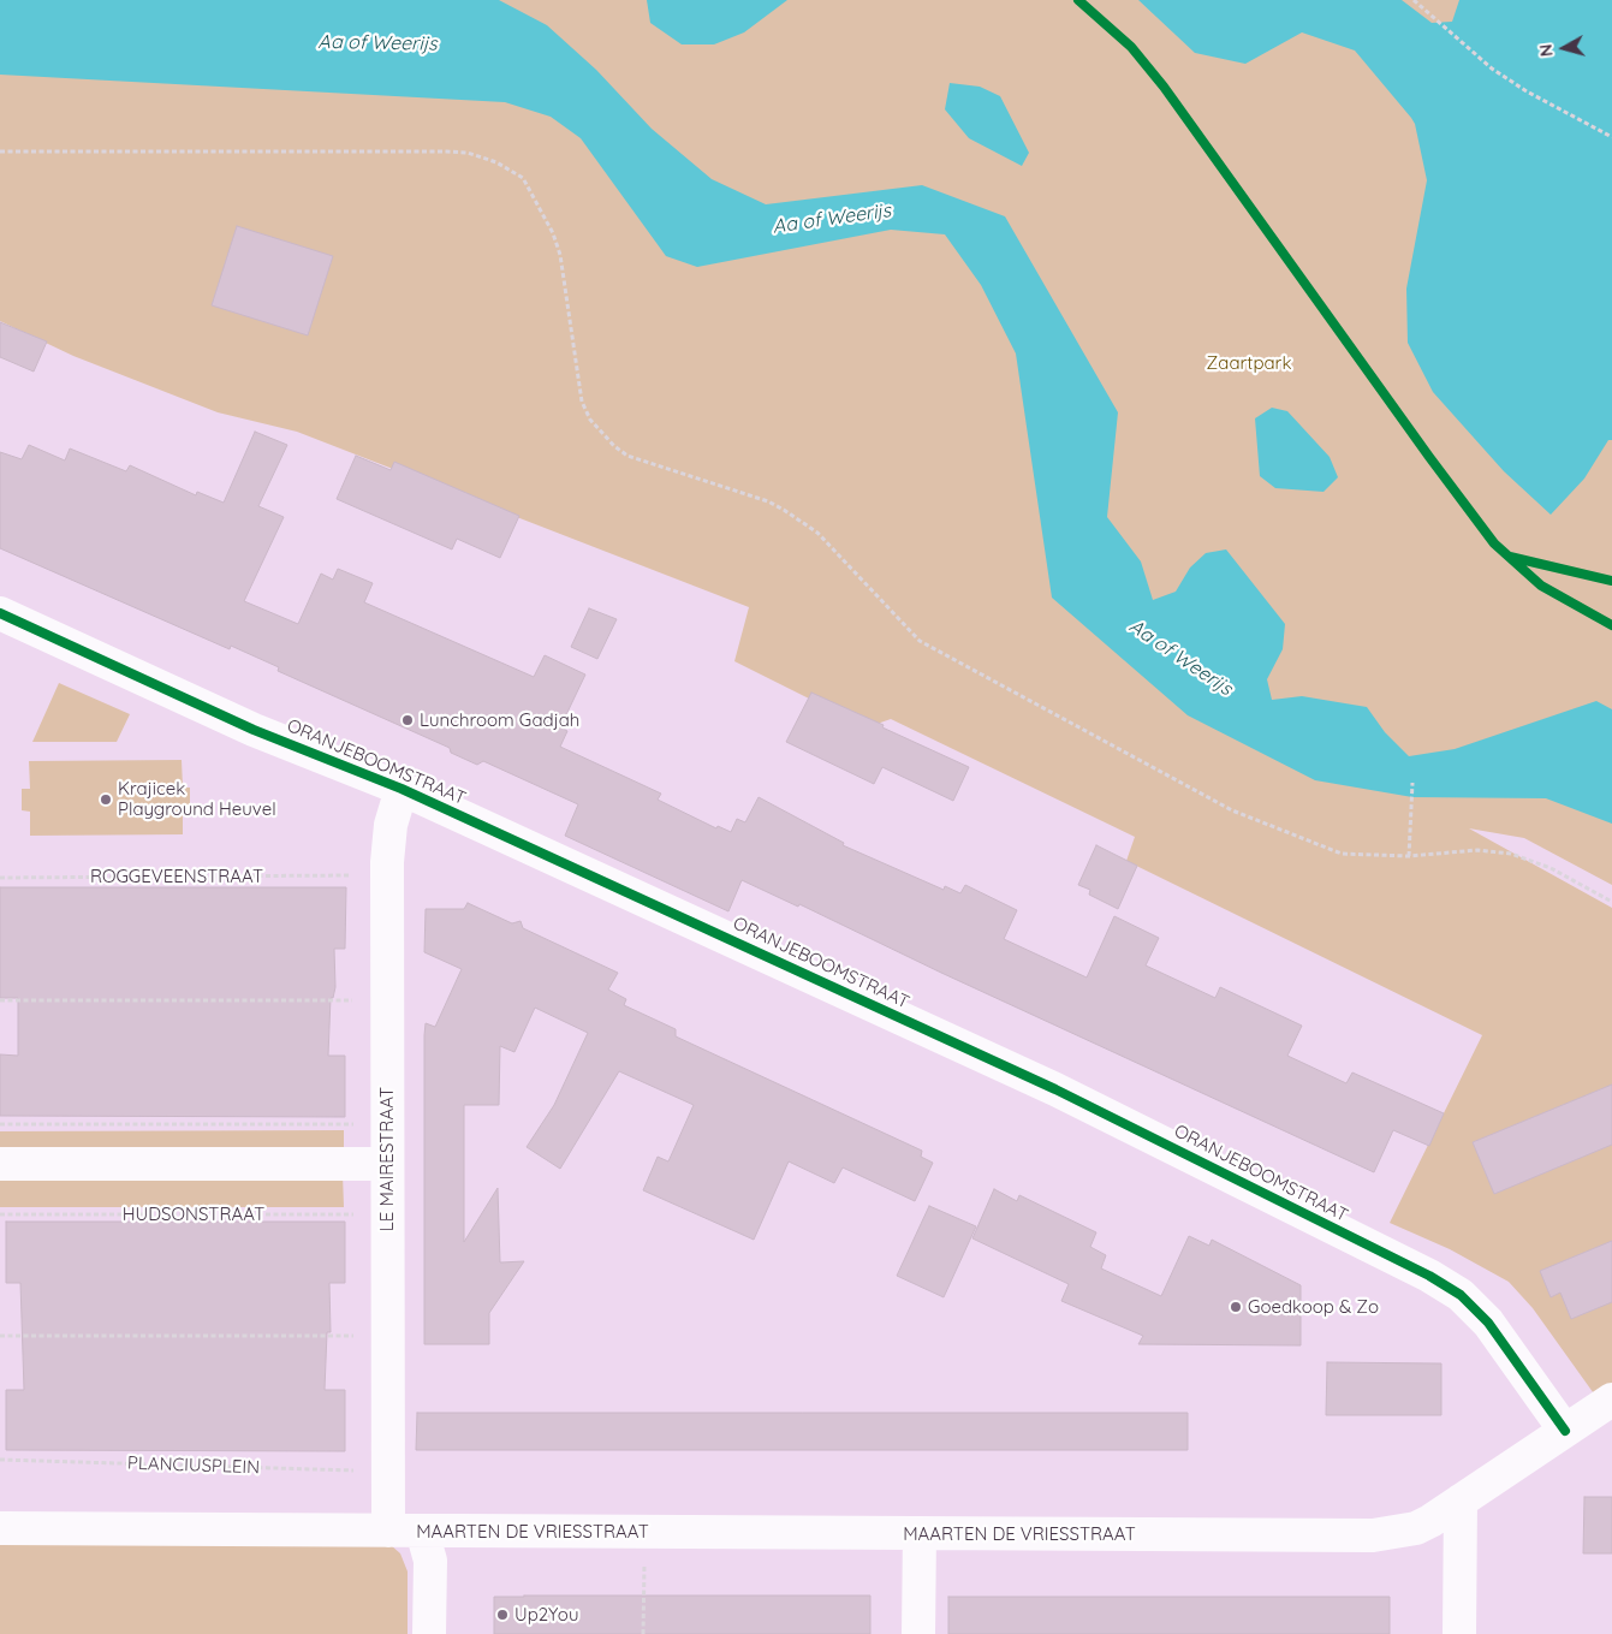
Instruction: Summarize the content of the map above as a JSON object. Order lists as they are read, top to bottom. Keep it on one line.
{"streets":{"street":["ORANJEBOOMSTRAAT","LE MAIRESTRAAT","MAARTEN DE VRIESSTRAAT"],"path":["ROGGEVEENSTRAAT","HUDSONSTRAAT","PLANCIUSPLEIN"]},"crossings":[["ORANJEBOOMSTRAAT","LE MAIRESTRAAT"],["ORANJEBOOMSTRAAT","MAARTEN DE VRIESSTRAAT"],["LE MAIRESTRAAT","HUDSONSTRAAT"],["LE MAIRESTRAAT","PLANCIUSPLEIN"],["LE MAIRESTRAAT","MAARTEN DE VRIESSTRAAT"]],"water":["Aa of Weerijs"],"parks":["Zaartpark"],"places":["Lunchroom Gadjah","Krajicek Playground Heuvel","Goedkoop & Zo","Up2You"],"north":"left"}
